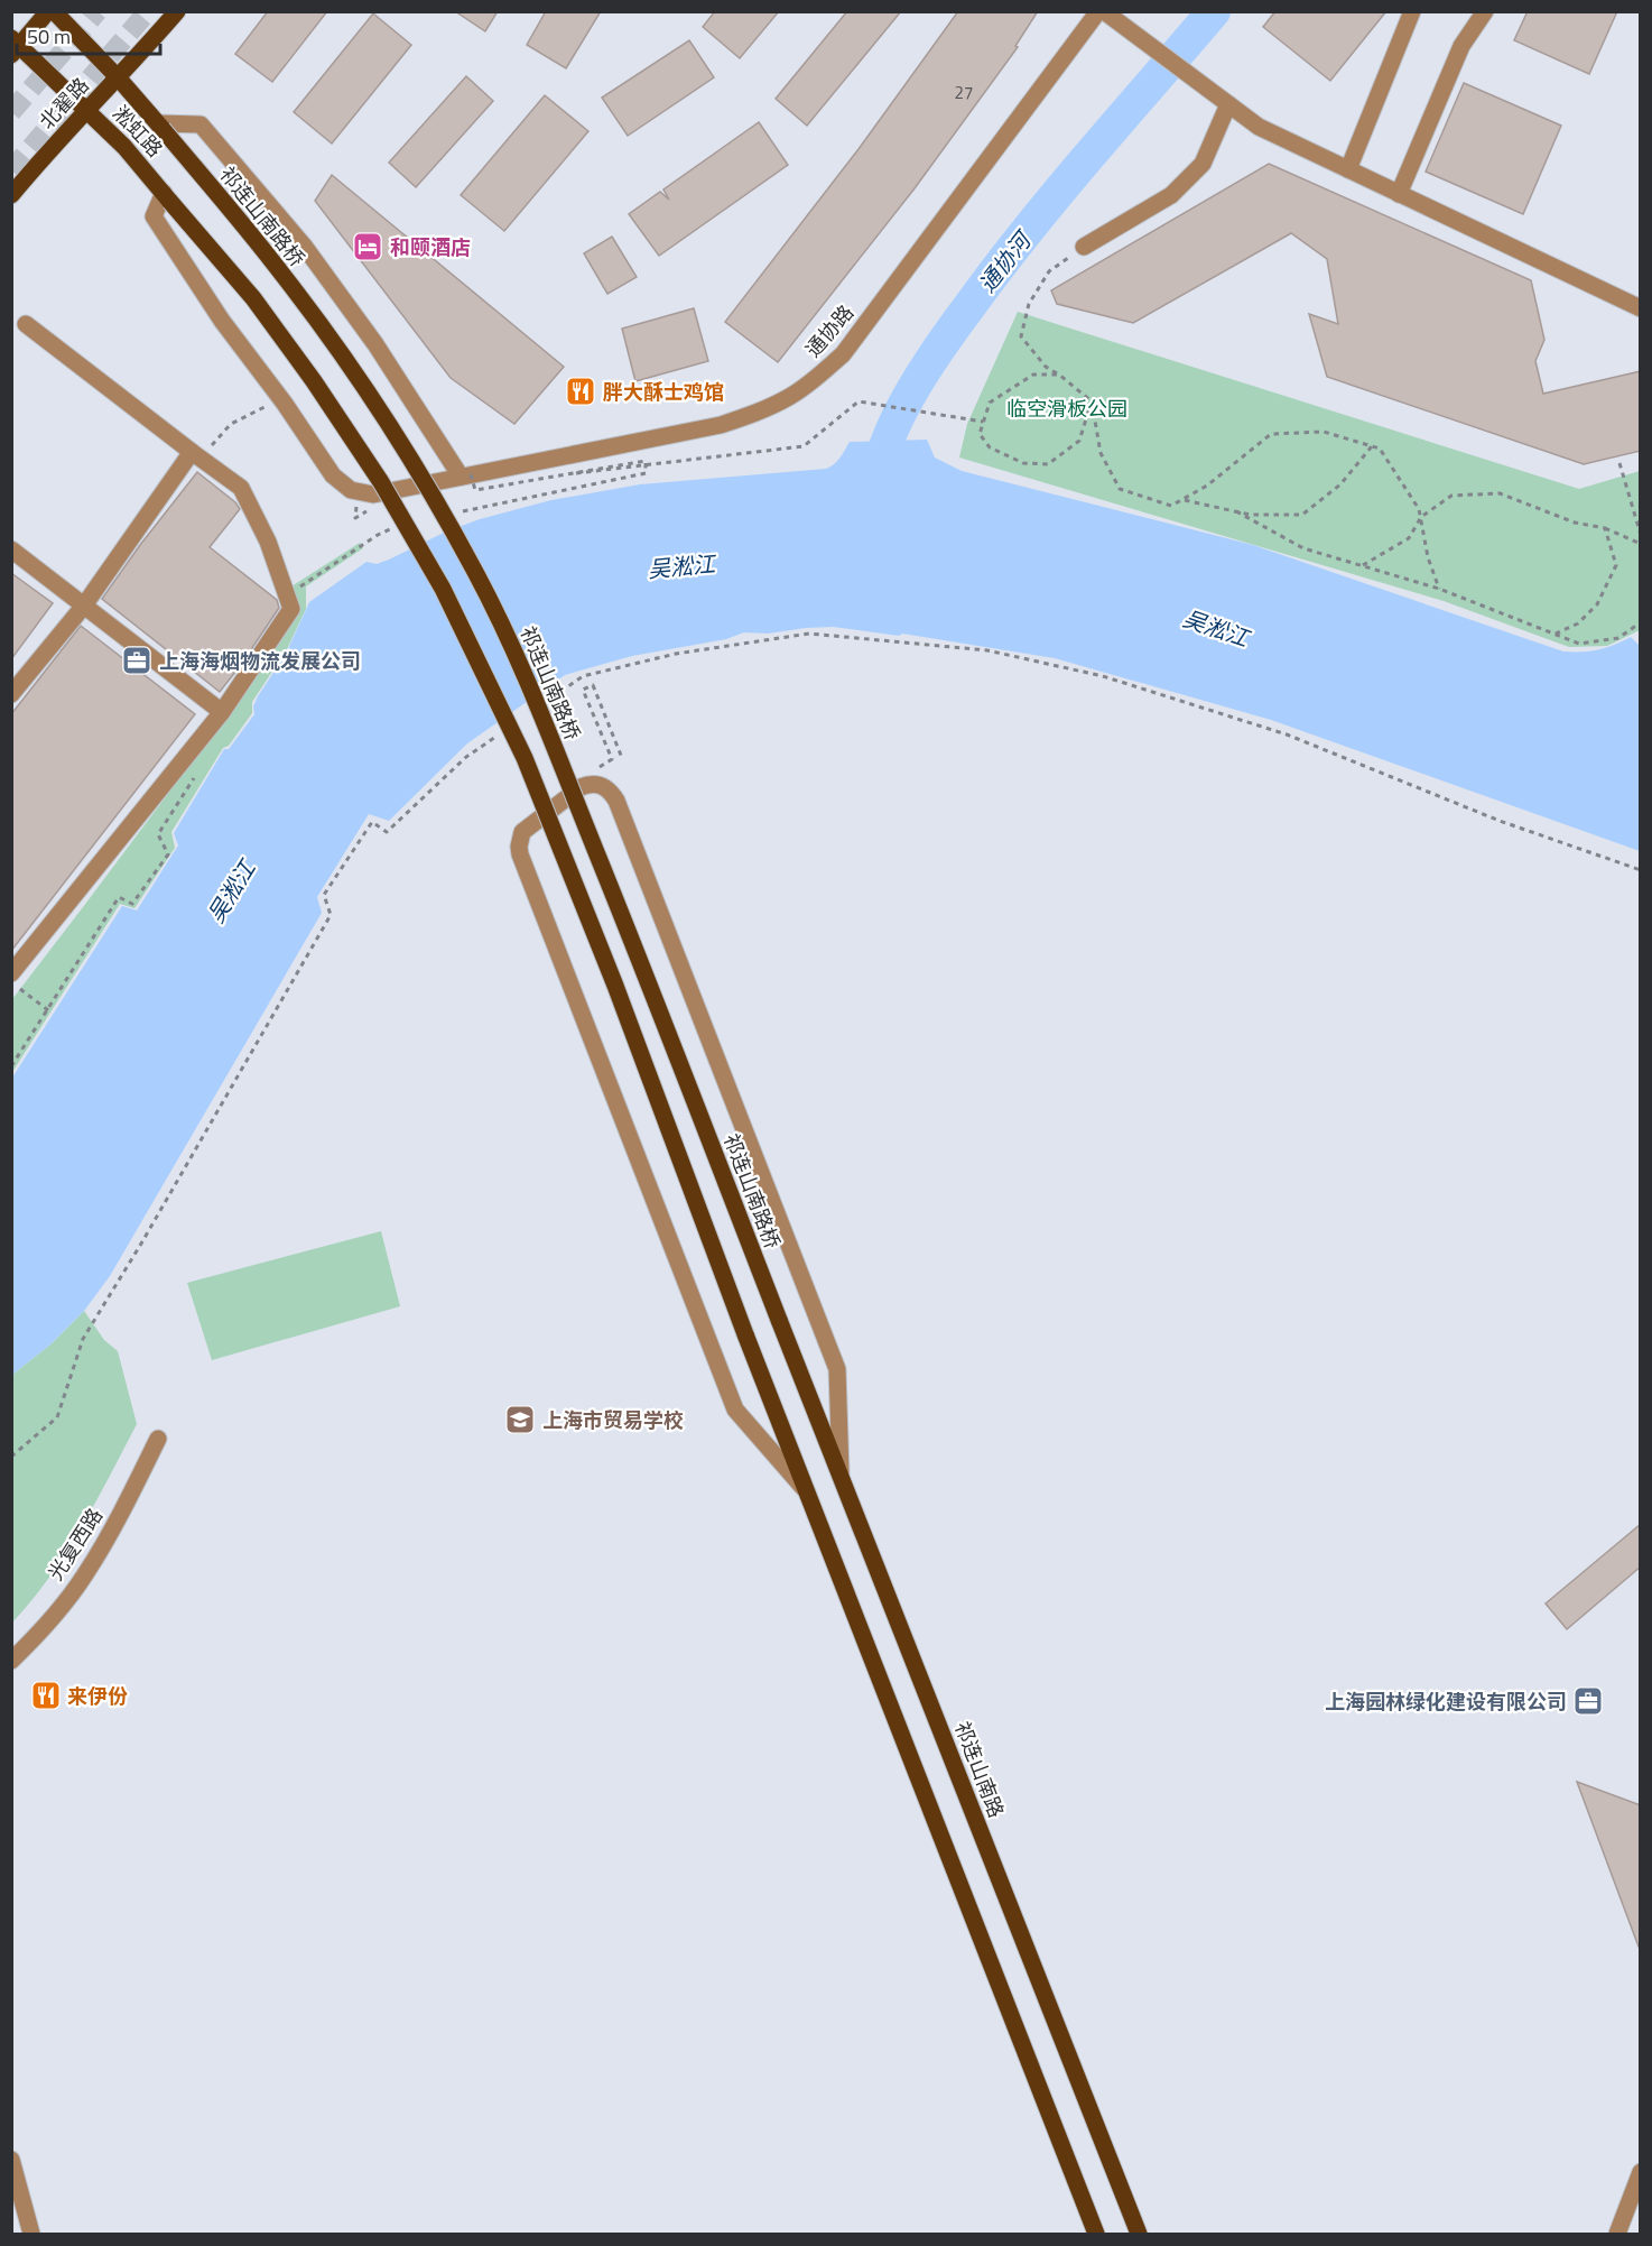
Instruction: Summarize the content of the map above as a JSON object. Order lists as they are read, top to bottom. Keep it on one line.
{"streets":{"main road":["北翟路","淞虹路","祁连山南路桥","祁连山南路"],"street":["通协路","光复西路"]},"crossings":[["北翟路","淞虹路"],["淞虹路","祁连山南路桥"],["淞虹路","通协路"],["祁连山南路桥","祁连山南路"]],"water":["通协河","吴淞江"],"parks":["临空滑板公园"],"places":{"hotel":["和颐酒店"],"restaurant":["胖大酥士鸡馆","来伊份"],"office":["上海海烟物流发展公司","上海园林绿化建设有限公司"],"school or university":["上海市贸易学校"]},"house_numbers":["27"],"scale_bar":"50 m"}
